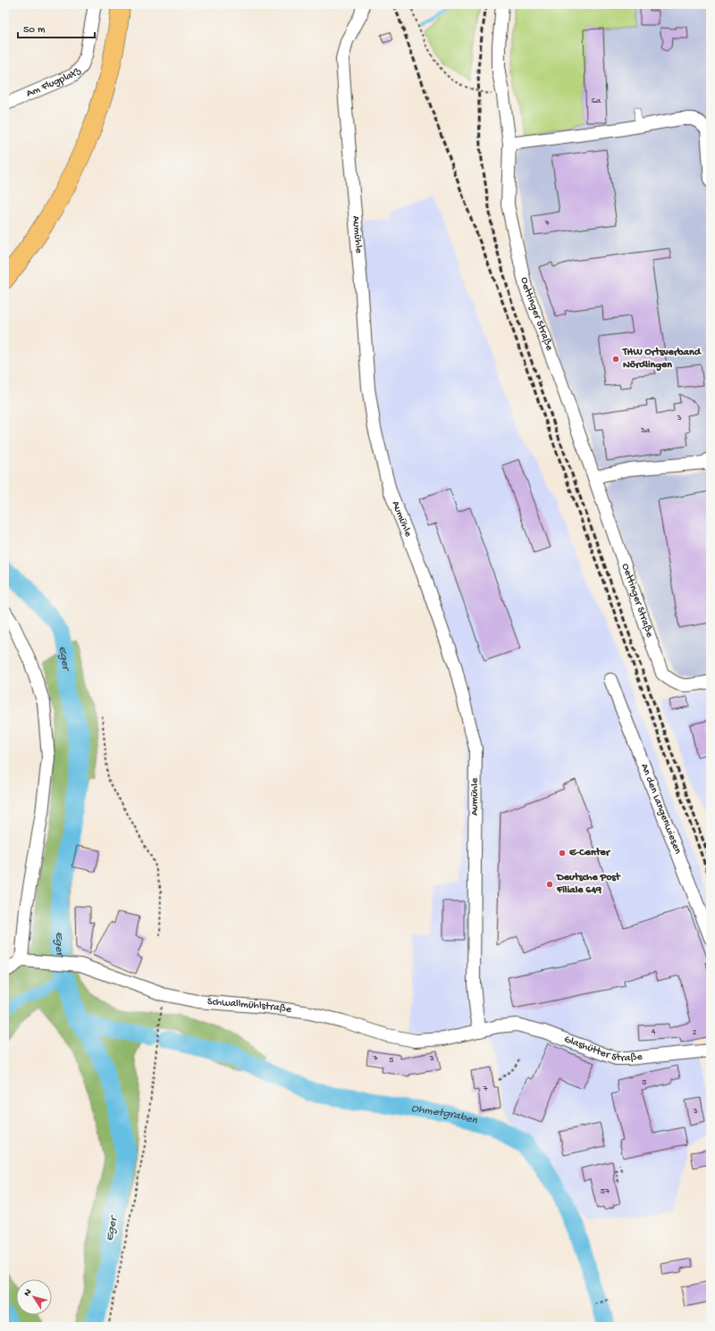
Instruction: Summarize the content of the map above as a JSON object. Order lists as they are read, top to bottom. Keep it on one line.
{"streets":{"street":["Am Flugplatz","Aumühle","Oettinger Straße","An den Langenwiesen","Schwallmühlstraße","Glashütter Straße"]},"crossings":[["Aumühle","Schwallmühlstraße"],["Schwallmühlstraße","Glashütter Straße"]],"water":["Eger","Ohmetgraben"],"places":["THW Ortsverband Nördlingen","E-Center","Deutsche Post Filiale 649"],"house_numbers":["6a","7","3","3a","4","2","7","3","5","5","7","3","57"],"scale_bar":"50 m","north":"top left"}
